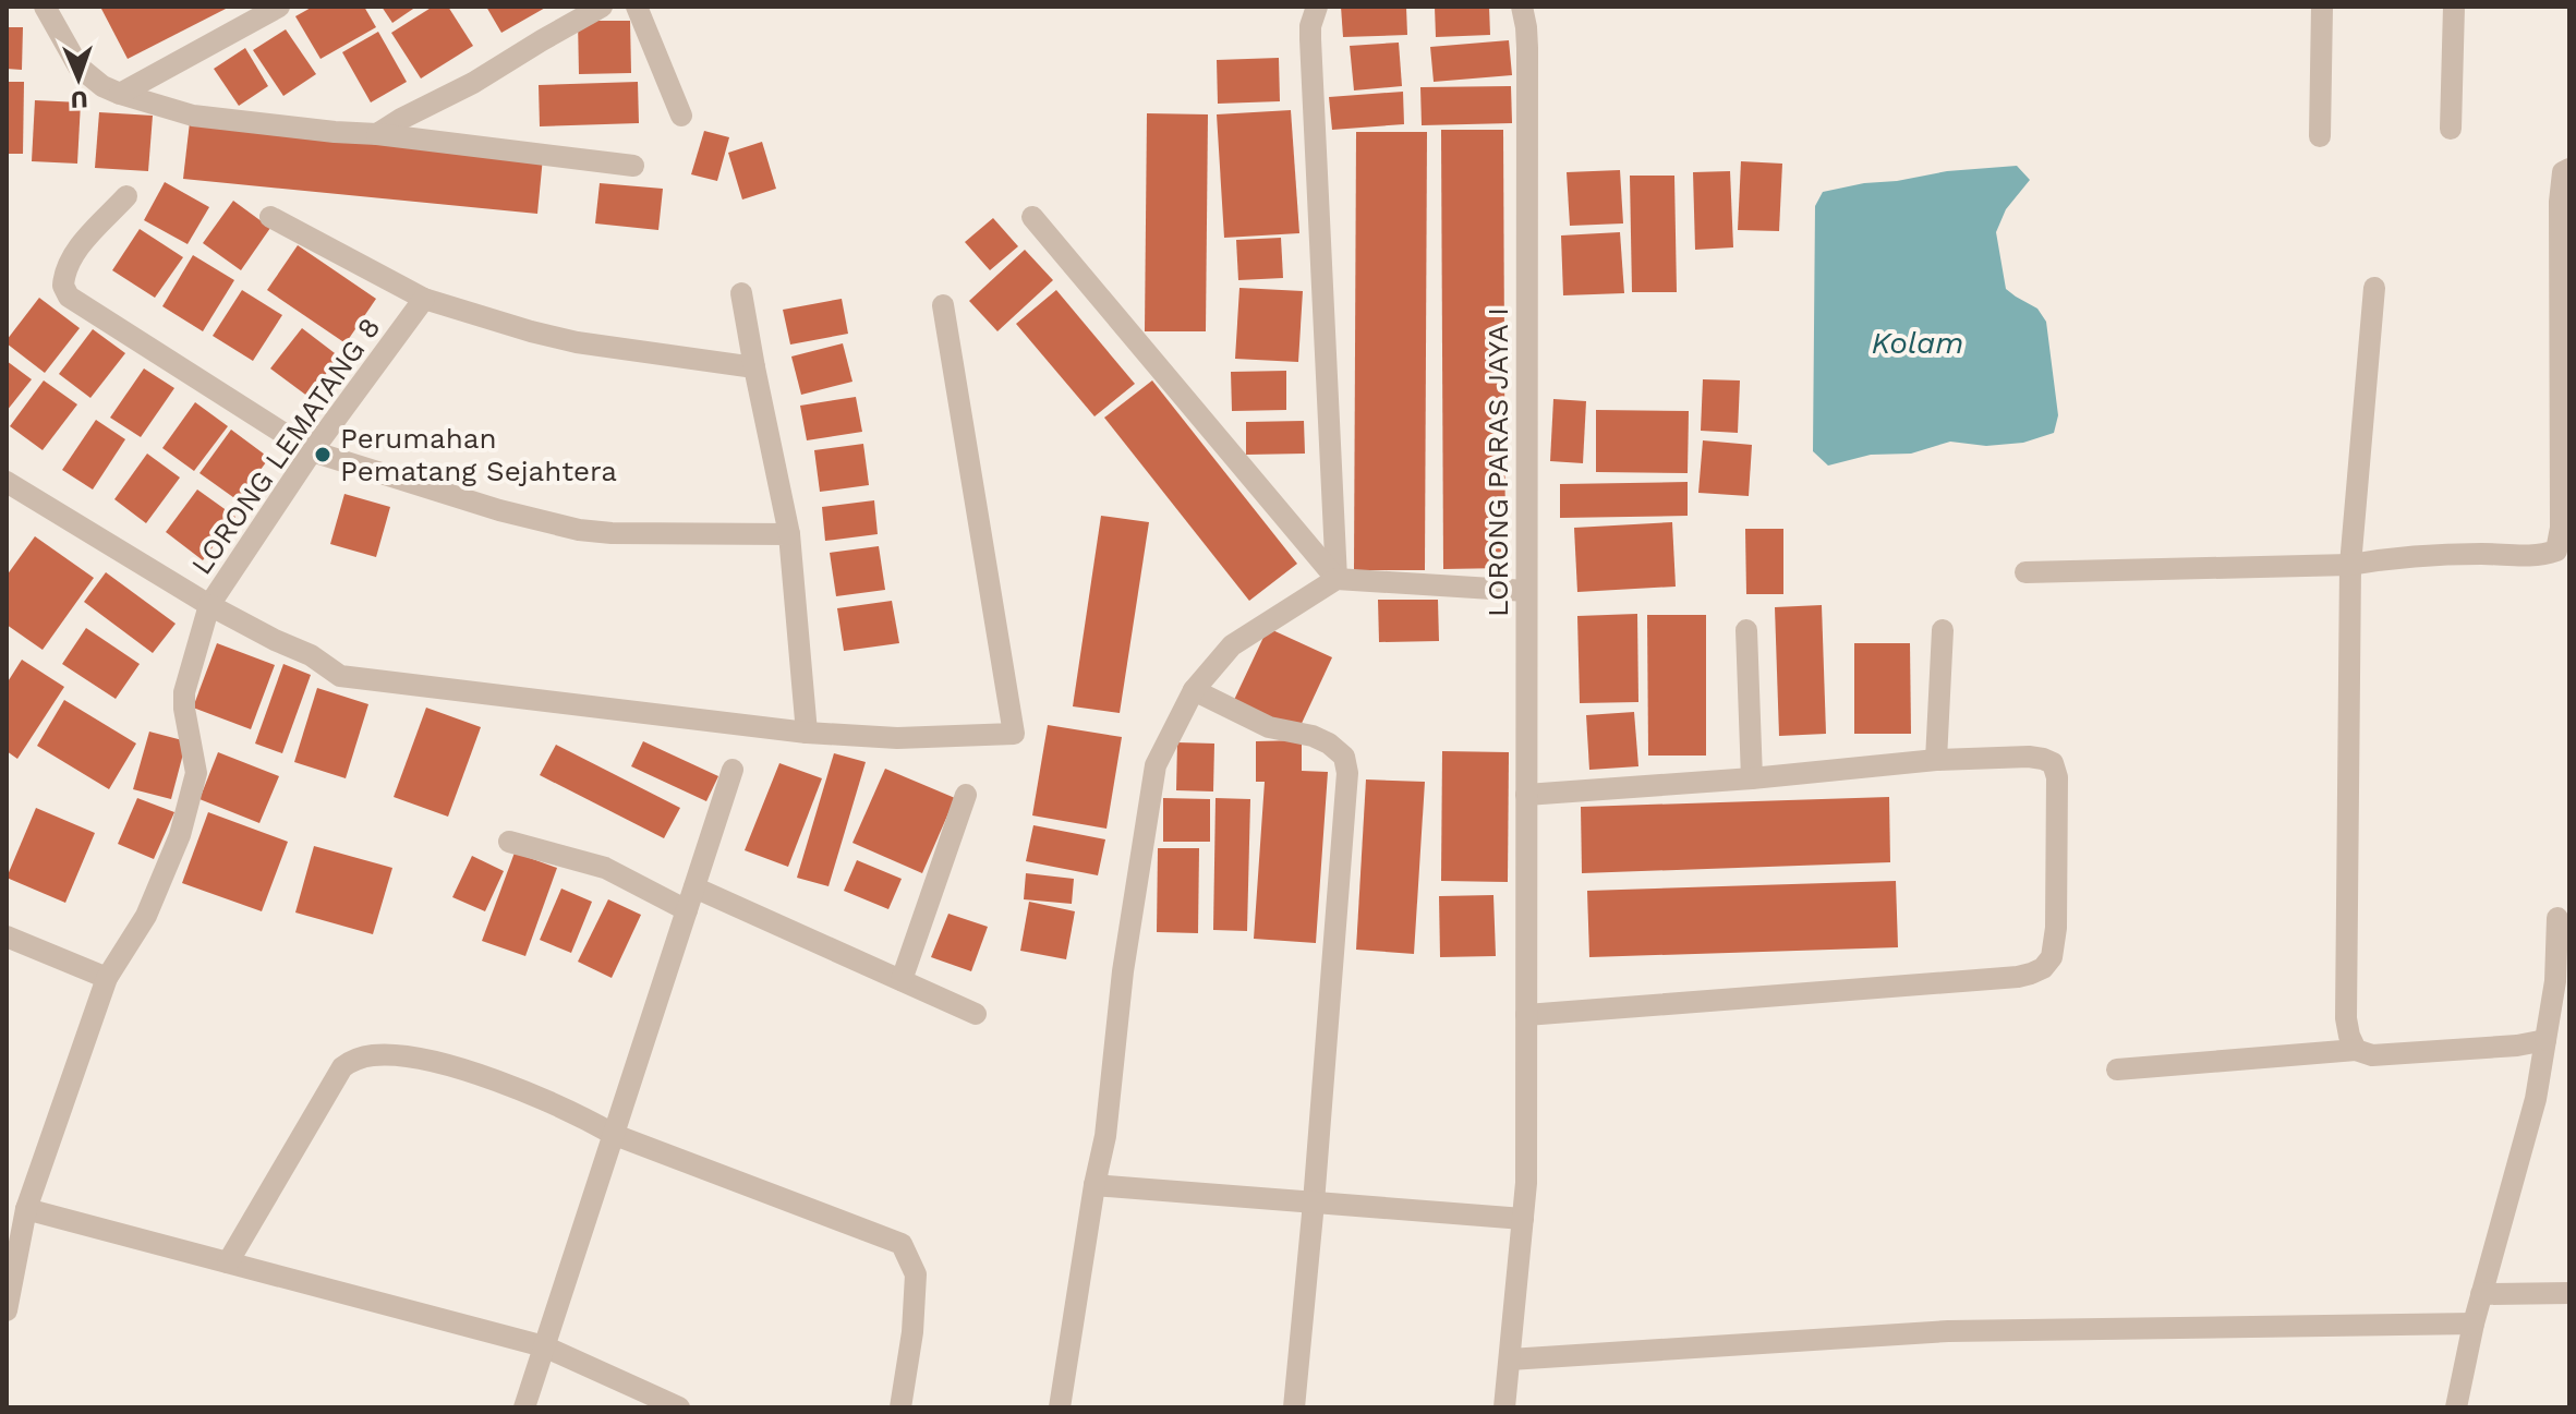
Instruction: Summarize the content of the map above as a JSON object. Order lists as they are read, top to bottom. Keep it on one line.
{"streets":{"street":["LORONG LEMATANG 8","LORONG PARAS JAYA I"]},"water":["Kolam"],"places":["Perumahan Pematang Sejahtera"],"north":"bottom"}
